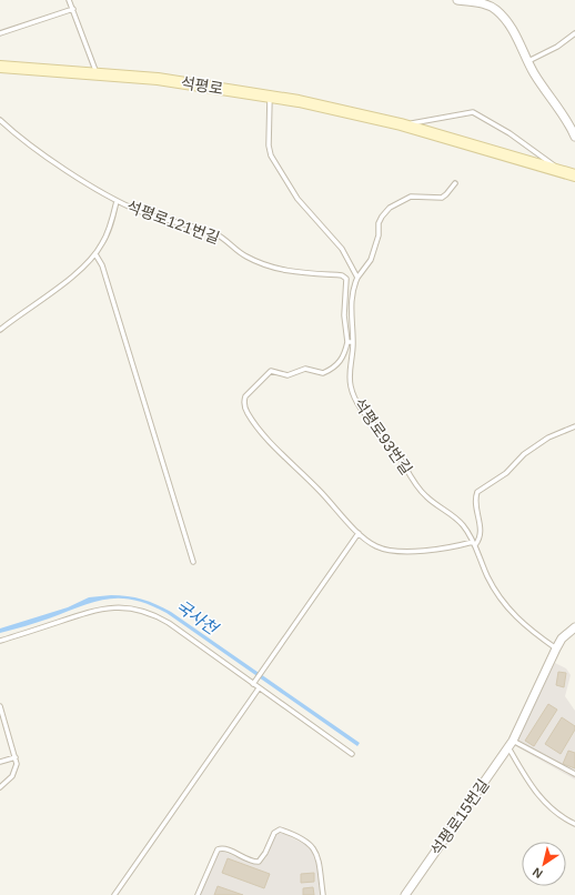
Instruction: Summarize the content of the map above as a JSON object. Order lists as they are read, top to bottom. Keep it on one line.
{"streets":{"street":["석평로","석평로15번길"],"lane":["석평로121번길","석평로93번길"]},"crossings":[["석평로93번길","석평로15번길"]],"water":["국사천"],"north":"bottom left"}
